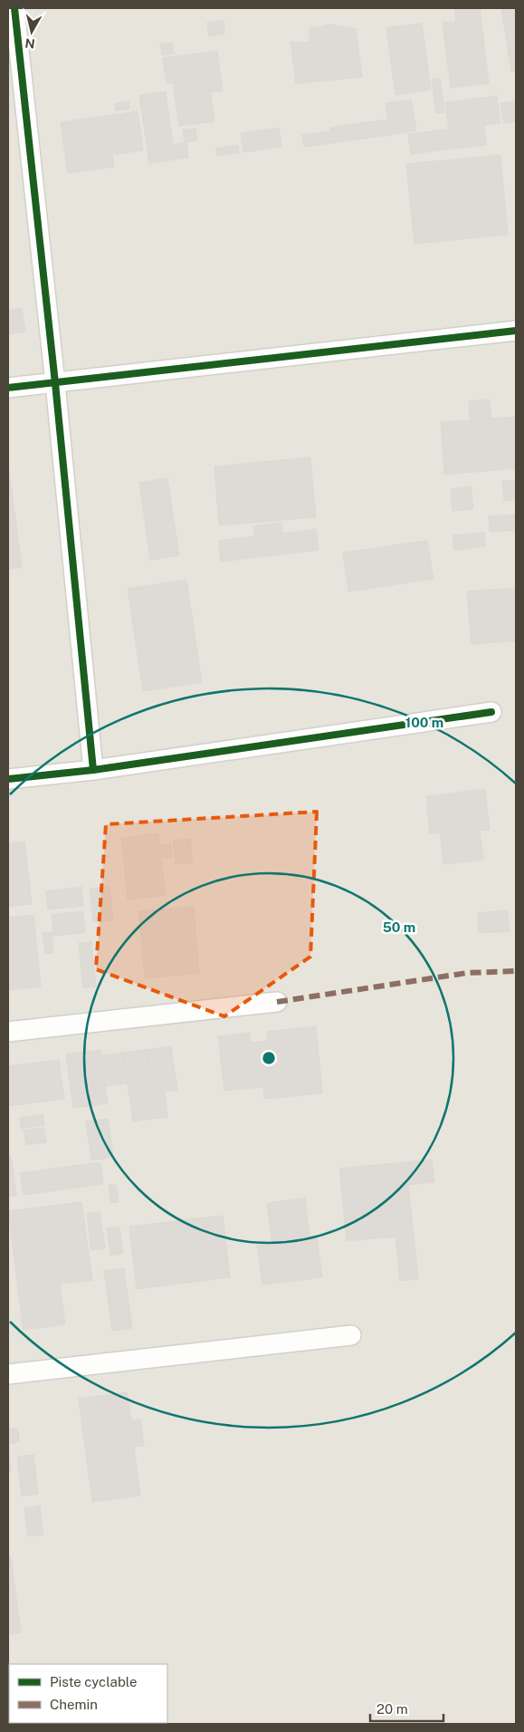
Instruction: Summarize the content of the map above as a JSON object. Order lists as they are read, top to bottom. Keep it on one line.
{"legend":["Piste cyclable","Chemin"],"scale_bar":"20 m","north":"bottom","rings":["100 m","50 m"]}
